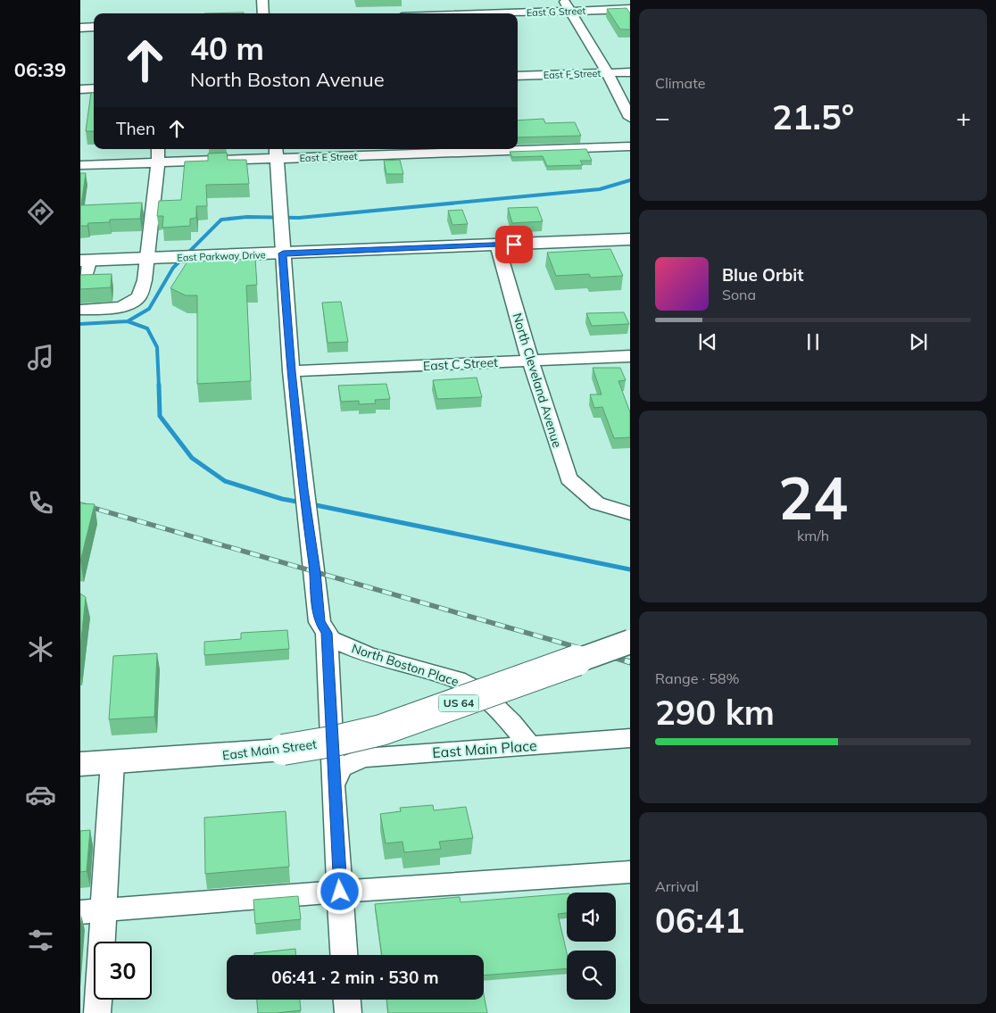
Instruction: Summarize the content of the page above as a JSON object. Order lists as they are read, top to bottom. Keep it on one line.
{"streets":{"main road":["East Parkway Drive","US 64","East Main Street"],"street":["East G Street","East F Street","East E Street","East C Street","North Cleveland Avenue","North Boston Place","East Main Place"]},"crossings":[["East Parkway Drive","North Cleveland Avenue"],["East C Street","North Cleveland Avenue"],["North Boston Place","East Main Place"]],"page":{"tabs":"06:39","tile":["Climate",["24","km/h"],["Range · 58%","290 km"],["Arrival","06:41"]],"turn":["40 m","North Boston Avenue"],"heat":["−","21.5°","+"],"then":"Then","song":["Blue Orbit","Sona"],"limit":"30","trip":"06:41 · 2 min · 530 m"}}
